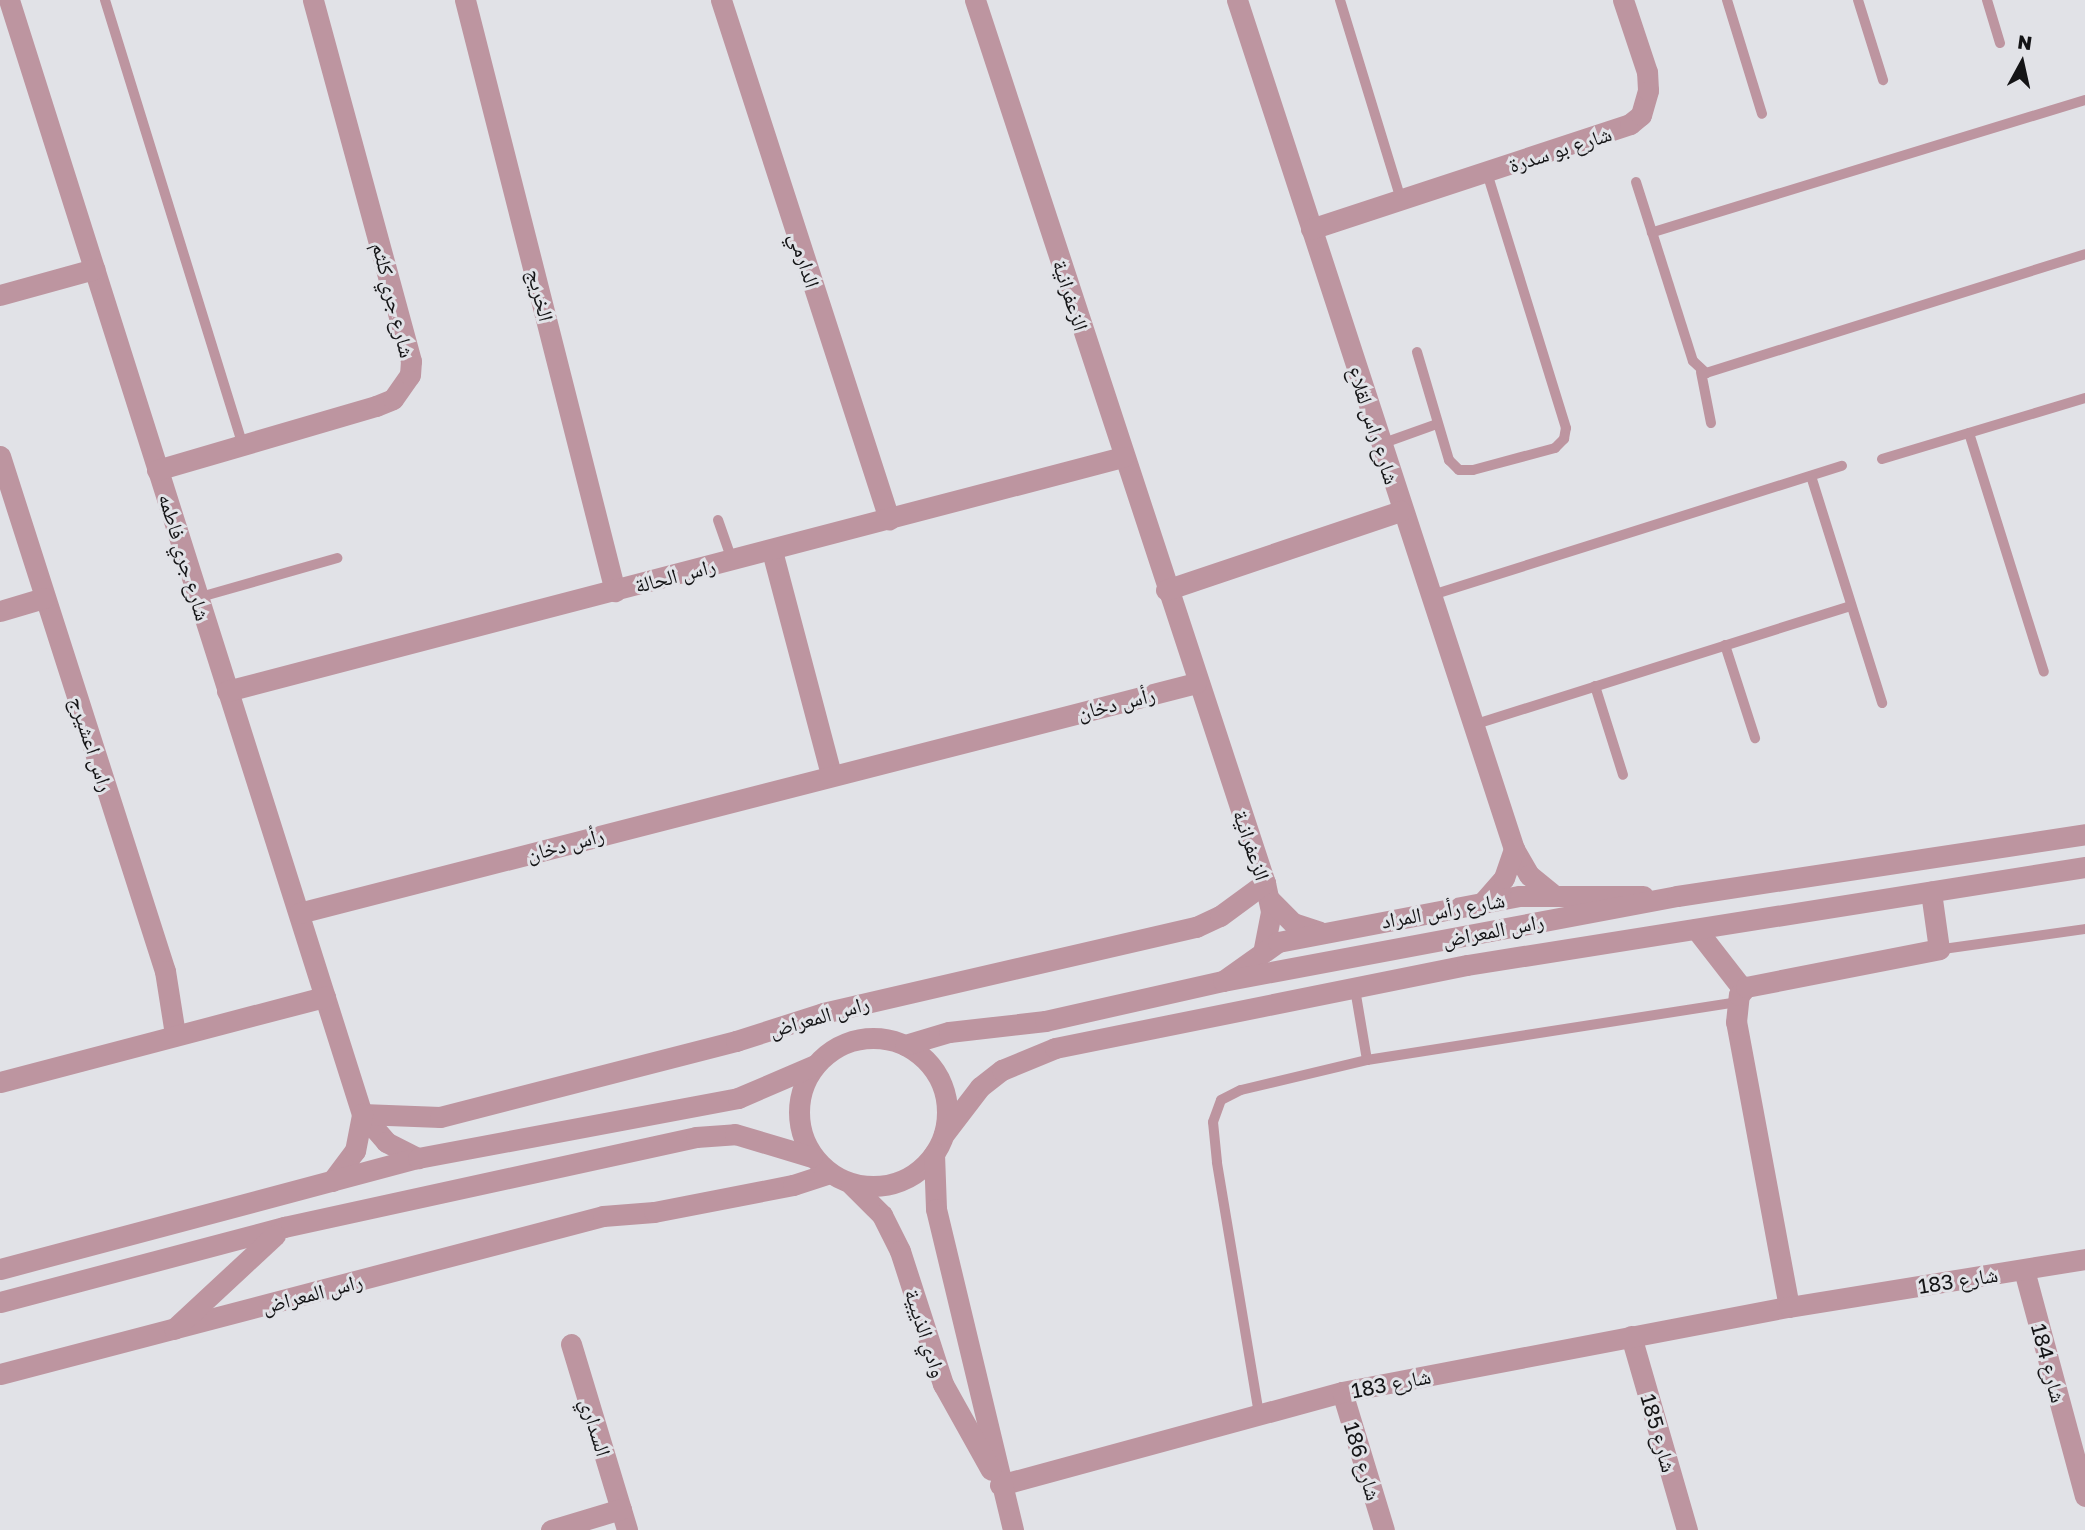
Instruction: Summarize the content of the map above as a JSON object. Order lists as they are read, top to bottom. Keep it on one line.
{"streets":{"street":["شارع بو سدرة","الدارمي","الخريج","الزعفرانية","شارع جري كلثم","شارع راس لقلاع","شارع جري فاطمه","راس الحالة","رأس دخان","راس اعشيرج","شارع رأس المراد","راس المعراض","شارع 183","وادي الذيبية","شارع 184","السداري","شارع 185","شارع 186"]},"crossings":[["شارع بو سدرة","شارع راس لقلاع"],["الدارمي","راس الحالة"],["الخريج","راس الحالة"],["الزعفرانية","راس الحالة"],["الزعفرانية","رأس دخان"],["الزعفرانية","شارع رأس المراد"],["الزعفرانية","راس المعراض"],["شارع جري كلثم","شارع جري فاطمه"],["شارع راس لقلاع","شارع رأس المراد"],["شارع جري فاطمه","راس الحالة"],["شارع جري فاطمه","رأس دخان"],["شارع جري فاطمه","راس المعراض"],["شارع رأس المراد","راس المعراض"],["راس المعراض","وادي الذيبية"],["شارع 183","وادي الذيبية"],["شارع 183","شارع 184"],["شارع 183","شارع 185"],["شارع 183","شارع 186"]],"north":"top"}
